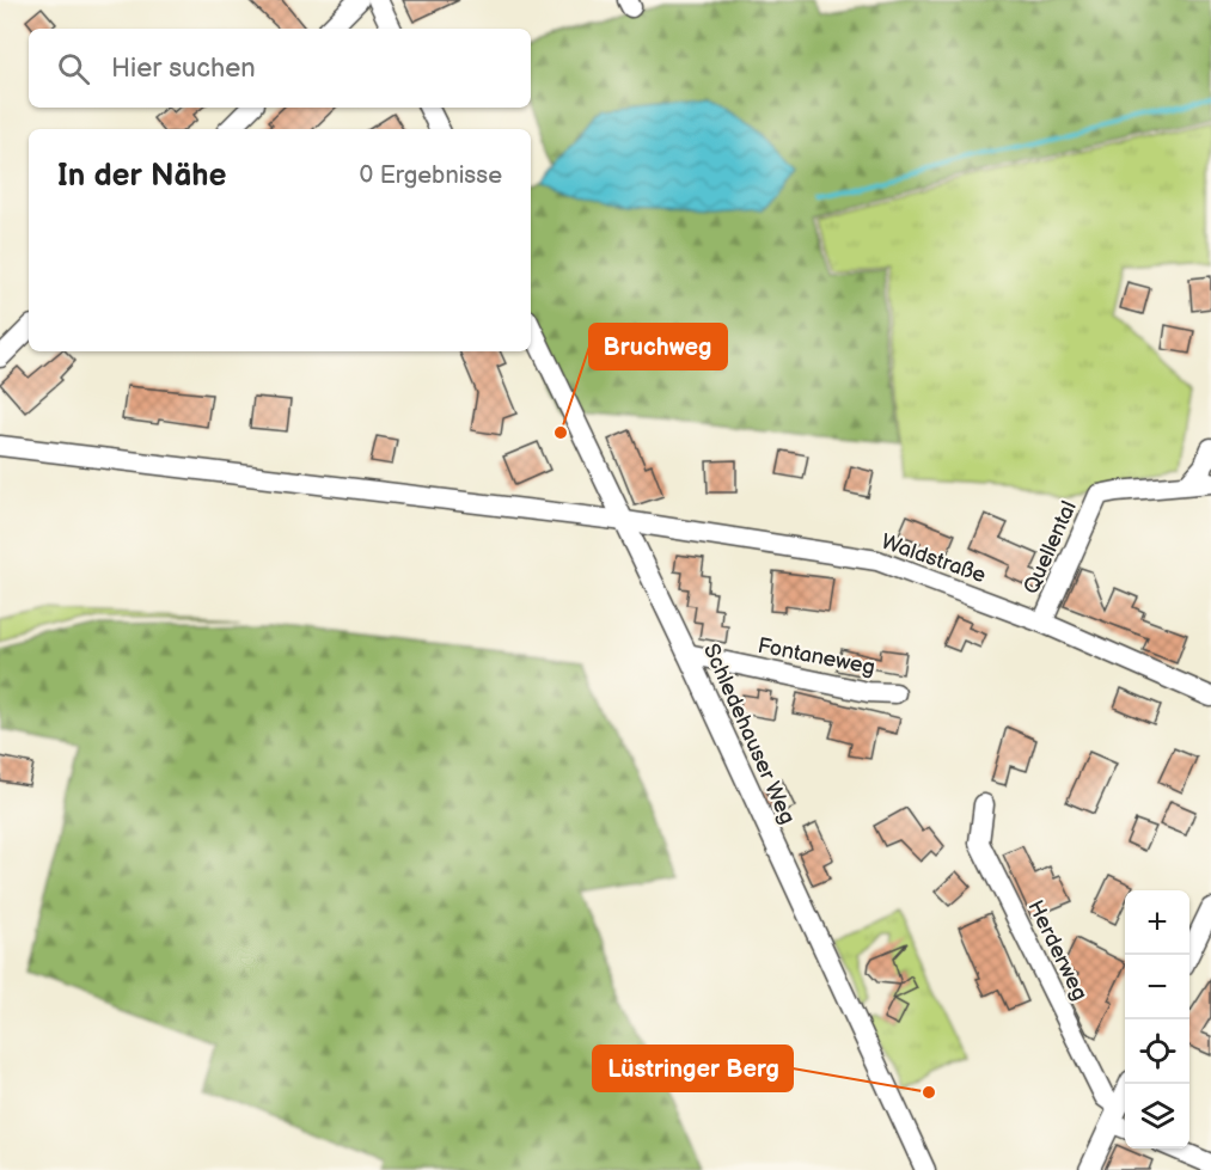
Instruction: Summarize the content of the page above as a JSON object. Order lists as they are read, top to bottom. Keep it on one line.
{"streets":{"street":["Quellental","Waldstraße","Fontaneweg","Schledehauser Weg","Herderweg"]},"crossings":[["Quellental","Waldstraße"],["Waldstraße","Schledehauser Weg"],["Fontaneweg","Schledehauser Weg"]],"places":["Bruchweg","Lüstringer Berg"],"page":{"search":"Hier suchen","heading":["In der Nähe","0 Ergebnisse"],"map_buttons":["+","−"]}}
